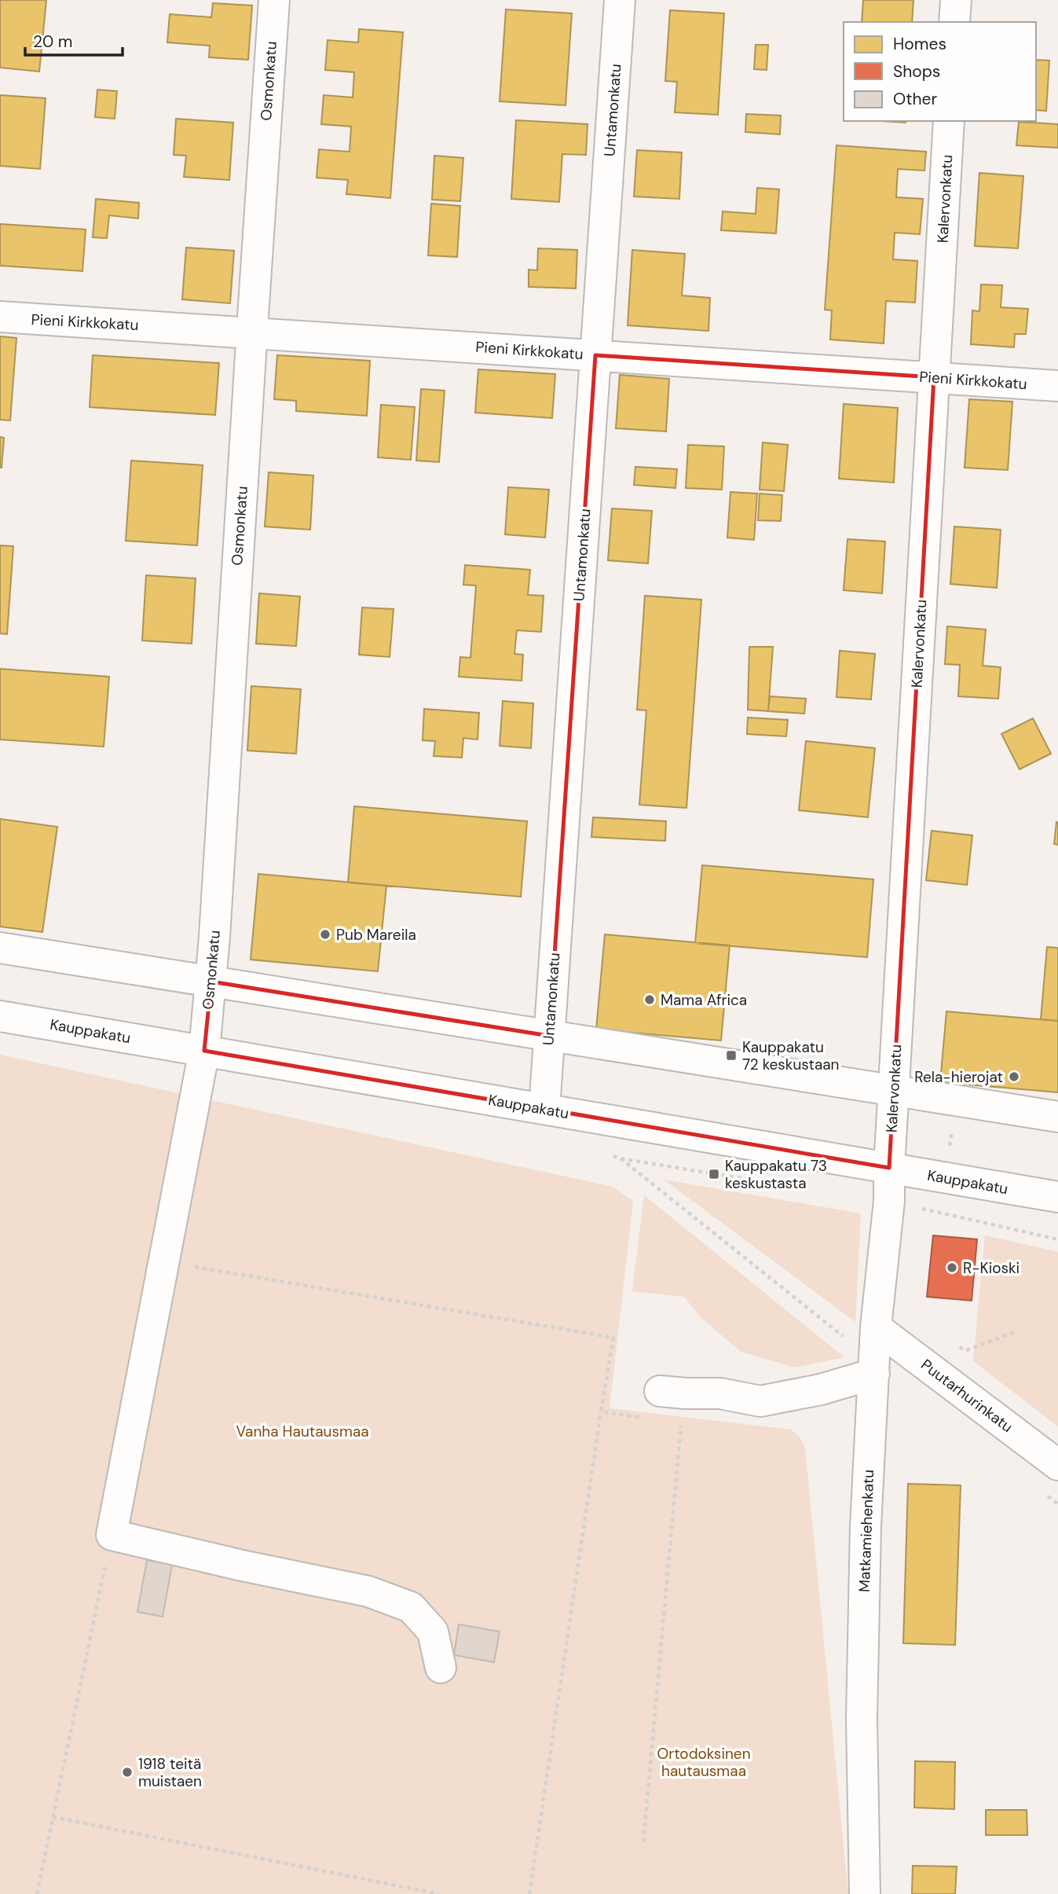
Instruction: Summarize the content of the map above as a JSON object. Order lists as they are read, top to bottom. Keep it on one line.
{"streets":{"street":["Osmonkatu","Untamonkatu","Kalervonkatu","Pieni Kirkkokatu","Kauppakatu","Puutarhurinkatu","Matkamiehenkatu"]},"crossings":[["Osmonkatu","Pieni Kirkkokatu"],["Osmonkatu","Kauppakatu"],["Untamonkatu","Pieni Kirkkokatu"],["Untamonkatu","Kauppakatu"],["Kalervonkatu","Pieni Kirkkokatu"],["Kalervonkatu","Kauppakatu"],["Kalervonkatu","Matkamiehenkatu"],["Kauppakatu","Matkamiehenkatu"],["Puutarhurinkatu","Matkamiehenkatu"]],"parks":["Vanha Hautausmaa","Ortodoksinen hautausmaa"],"places":{"other":["Pub Mareila","Mama Africa","Rela-hierojat","R-Kioski","1918 teitä muistaen"],"transit":["Kauppakatu 72 keskustaan","Kauppakatu 73 keskustasta"]},"legend":["Homes","Shops","Other"],"scale_bar":"20 m"}
